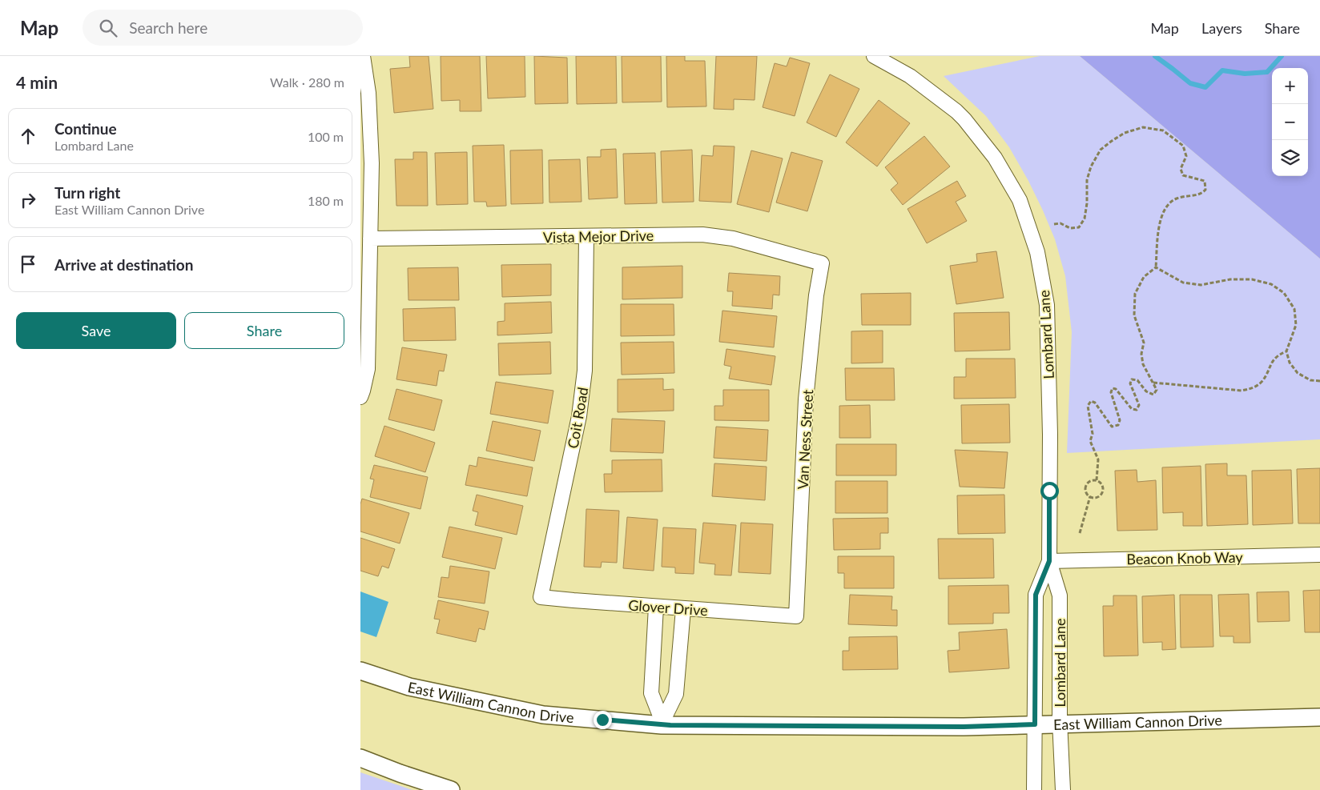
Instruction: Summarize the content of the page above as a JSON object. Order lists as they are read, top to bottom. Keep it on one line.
{"streets":{"street":["Vista Mejor Drive","Lombard Lane","Coit Road","Van Ness Street","Beacon Knob Way","Glover Drive","East William Cannon Drive"]},"crossings":[["Vista Mejor Drive","Coit Road"],["Vista Mejor Drive","Van Ness Street"],["Lombard Lane","Beacon Knob Way"],["Lombard Lane","East William Cannon Drive"],["Coit Road","Glover Drive"],["Van Ness Street","Glover Drive"]],"page":{"header":"Map","search":"Search here","nav":["Map","Layers","Share"],"heading":["4 min","Walk · 280 m"],"map_buttons":["+","−"],"list":[["Continue","Lombard Lane","100 m"],["Turn right","East William Cannon Drive","180 m"],"Arrive at destination"],"buttons":["Save","Share"]}}
